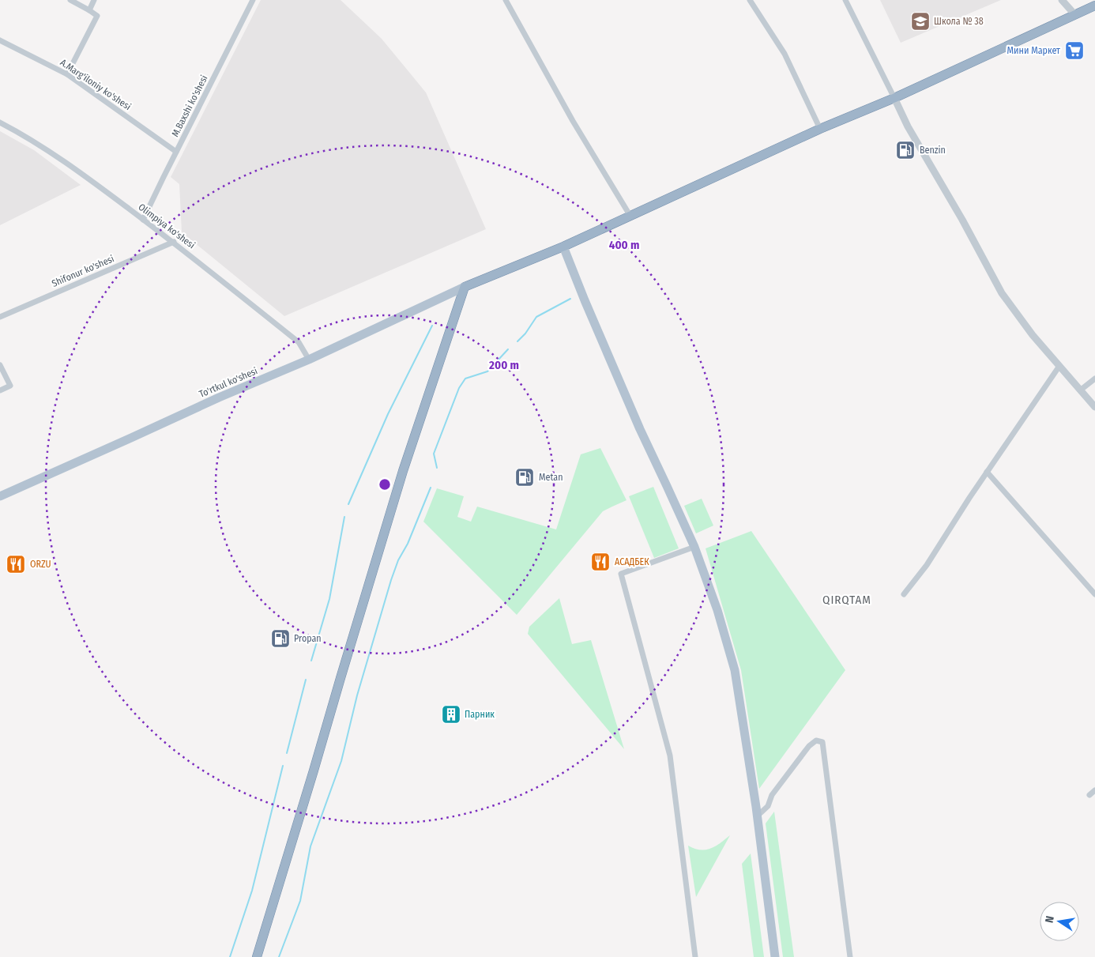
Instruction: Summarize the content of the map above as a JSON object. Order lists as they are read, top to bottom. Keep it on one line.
{"streets":{"main road":["To'rtkul ko'shesi"],"street":["A.Marg'iloniy ko'shesi","M.Baxshi ko'shesi","Olimpiya ko'shesi","Shifonur ko'shesi"]},"crossings":[["A.Marg'iloniy ko'shesi","M.Baxshi ko'shesi"],["M.Baxshi ko'shesi","Olimpiya ko'shesi"],["Olimpiya ko'shesi","Shifonur ko'shesi"],["Olimpiya ko'shesi","To'rtkul ko'shesi"]],"districts":["QIRQTAM"],"places":{"school or university":["Школа № 38"],"supermarket":["Мини Маркет"],"fuel station":["Benzin","Metan","Propan"],"restaurant":["АСАДБЕК","ORZU"],"building":["Парник"]},"north":"left","rings":["400 m","200 m"]}
